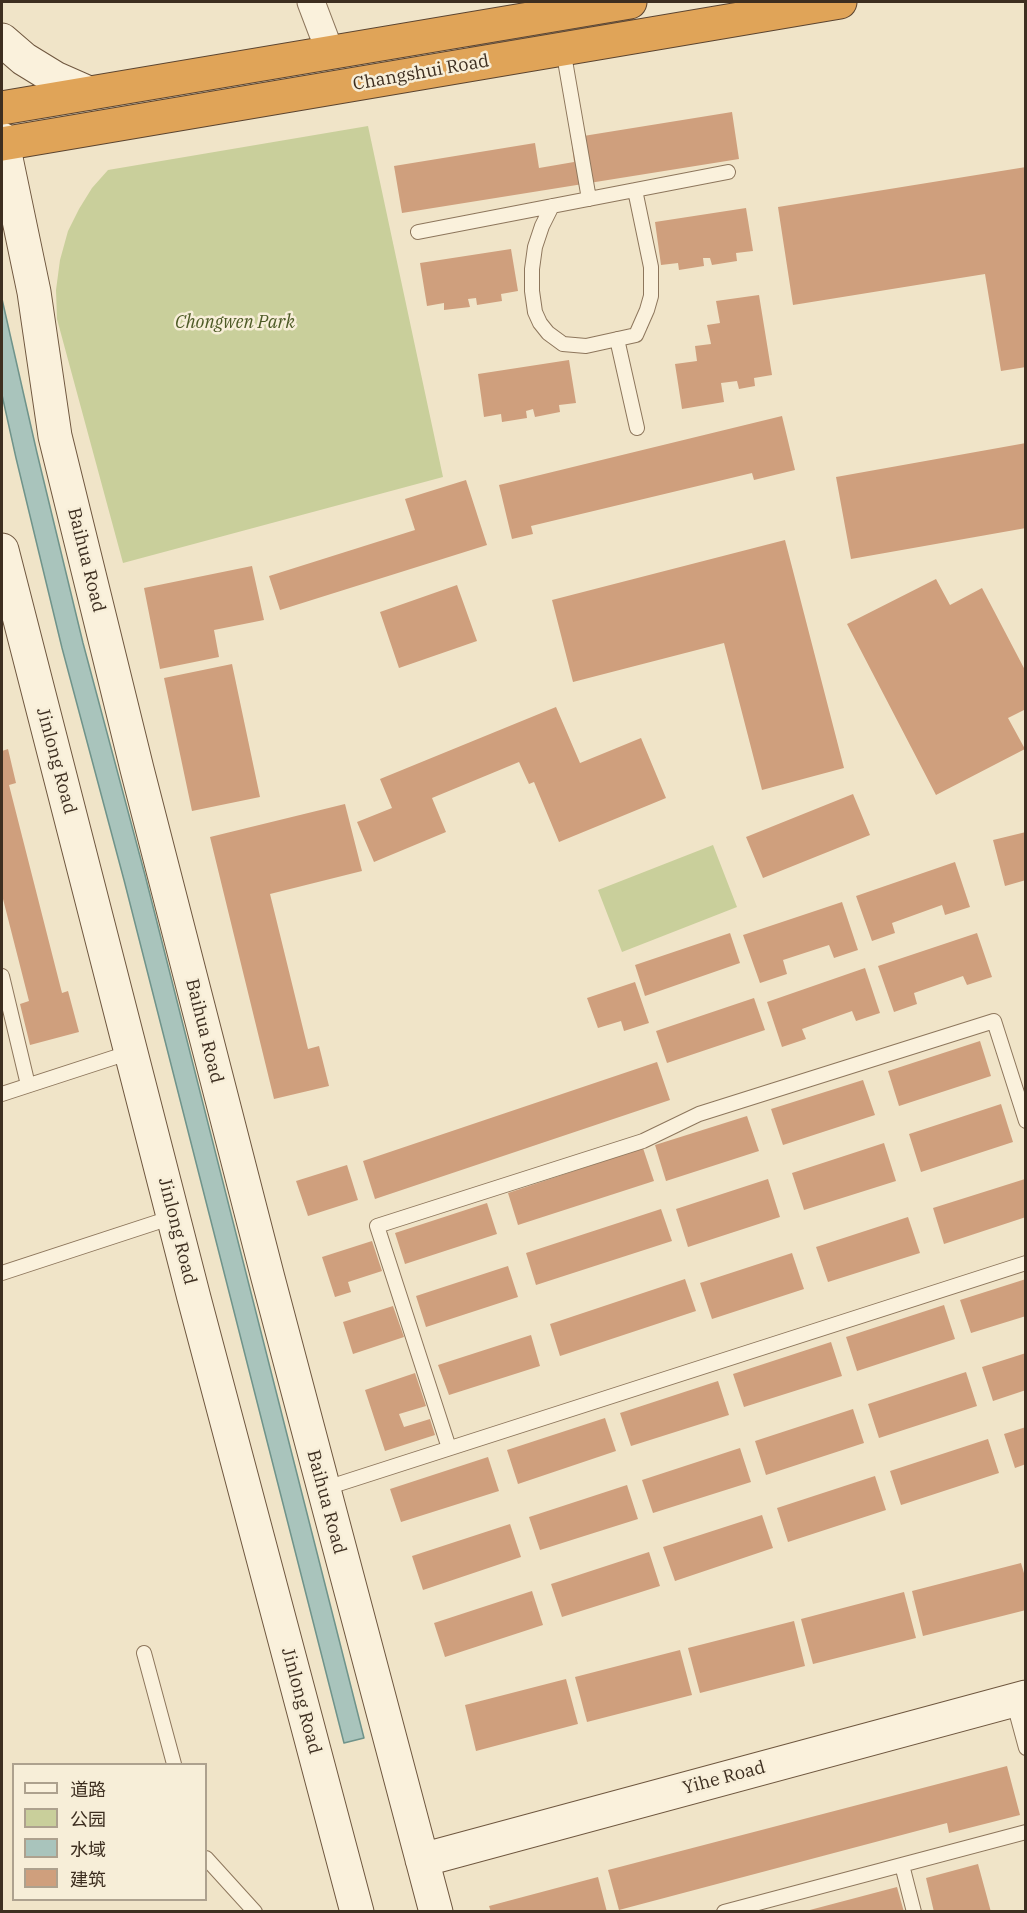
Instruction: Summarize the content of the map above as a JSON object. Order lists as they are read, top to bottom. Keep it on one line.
{"streets":{"highway":["Changshui Road"],"main road":["Baihua Road","Jinlong Road","Yihe Road"]},"crossings":[["Changshui Road","Baihua Road"],["Baihua Road","Yihe Road"]],"parks":["Chongwen Park"],"legend":["道路","公园","水域","建筑"]}
